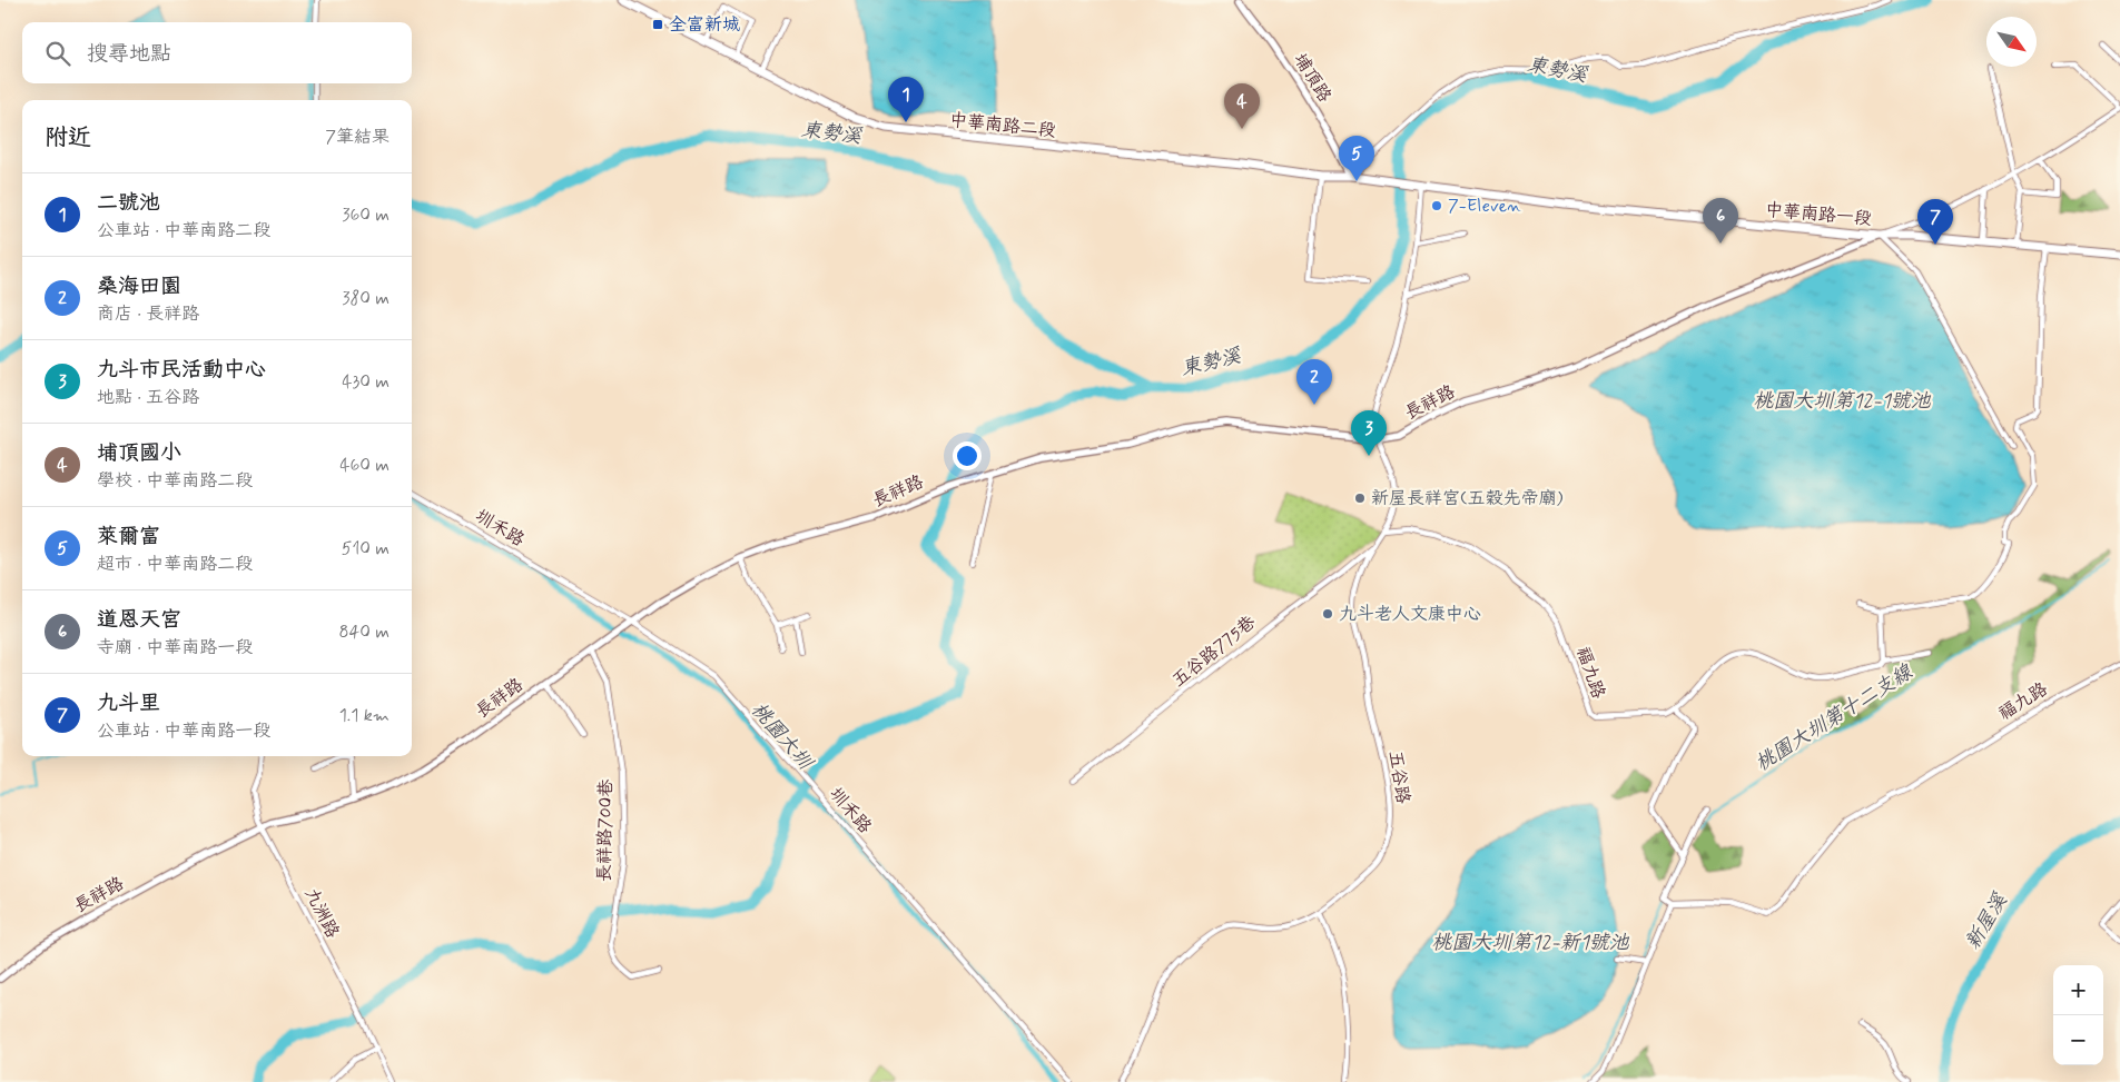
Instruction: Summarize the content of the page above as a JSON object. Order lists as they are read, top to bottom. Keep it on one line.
{"streets":{"main road":["中華南路二段","中華南路一段"],"street":["埔頂路","長祥路","圳禾路","五谷路775巷","福九路","五谷路","長祥路700巷","九洲路"]},"crossings":[["埔頂路","中華南路二段"],["中華南路二段","中華南路一段"],["中華南路一段","長祥路"],["長祥路","圳禾路"],["長祥路","五谷路"],["長祥路","長祥路700巷"],["長祥路","九洲路"],["五谷路775巷","五谷路"],["福九路","五谷路"]],"water":["東勢溪","桃園大圳第12-1號池","桃園大圳第十二支線","桃園大圳","新屋溪","桃園大圳第12-新1號池"],"places":{"transit":["全富新城"],"other":["7-Eleven","新屋長祥宮(五穀先帝廟)","九斗老人文康中心"]},"north":"bottom right","page":{"search":"搜尋地點","pins":["1","4","5","6","7","2","3"],"heading":["附近","7筆結果"],"list":[{"mark":"1","name":"二號池","note":"公車站 · 中華南路二段","value":"360 m"},{"mark":"2","name":"桑海田園","note":"商店 · 長祥路","value":"380 m"},{"mark":"3","name":"九斗市民活動中心","note":"地點 · 五谷路","value":"430 m"},{"mark":"4","name":"埔頂國小","note":"學校 · 中華南路二段","value":"460 m"},{"mark":"5","name":"萊爾富","note":"超市 · 中華南路二段","value":"510 m"},{"mark":"6","name":"道恩天宮","note":"寺廟 · 中華南路一段","value":"840 m"},{"mark":"7","name":"九斗里","note":"公車站 · 中華南路一段","value":"1.1 km"}],"map_buttons":["+","−"]}}
